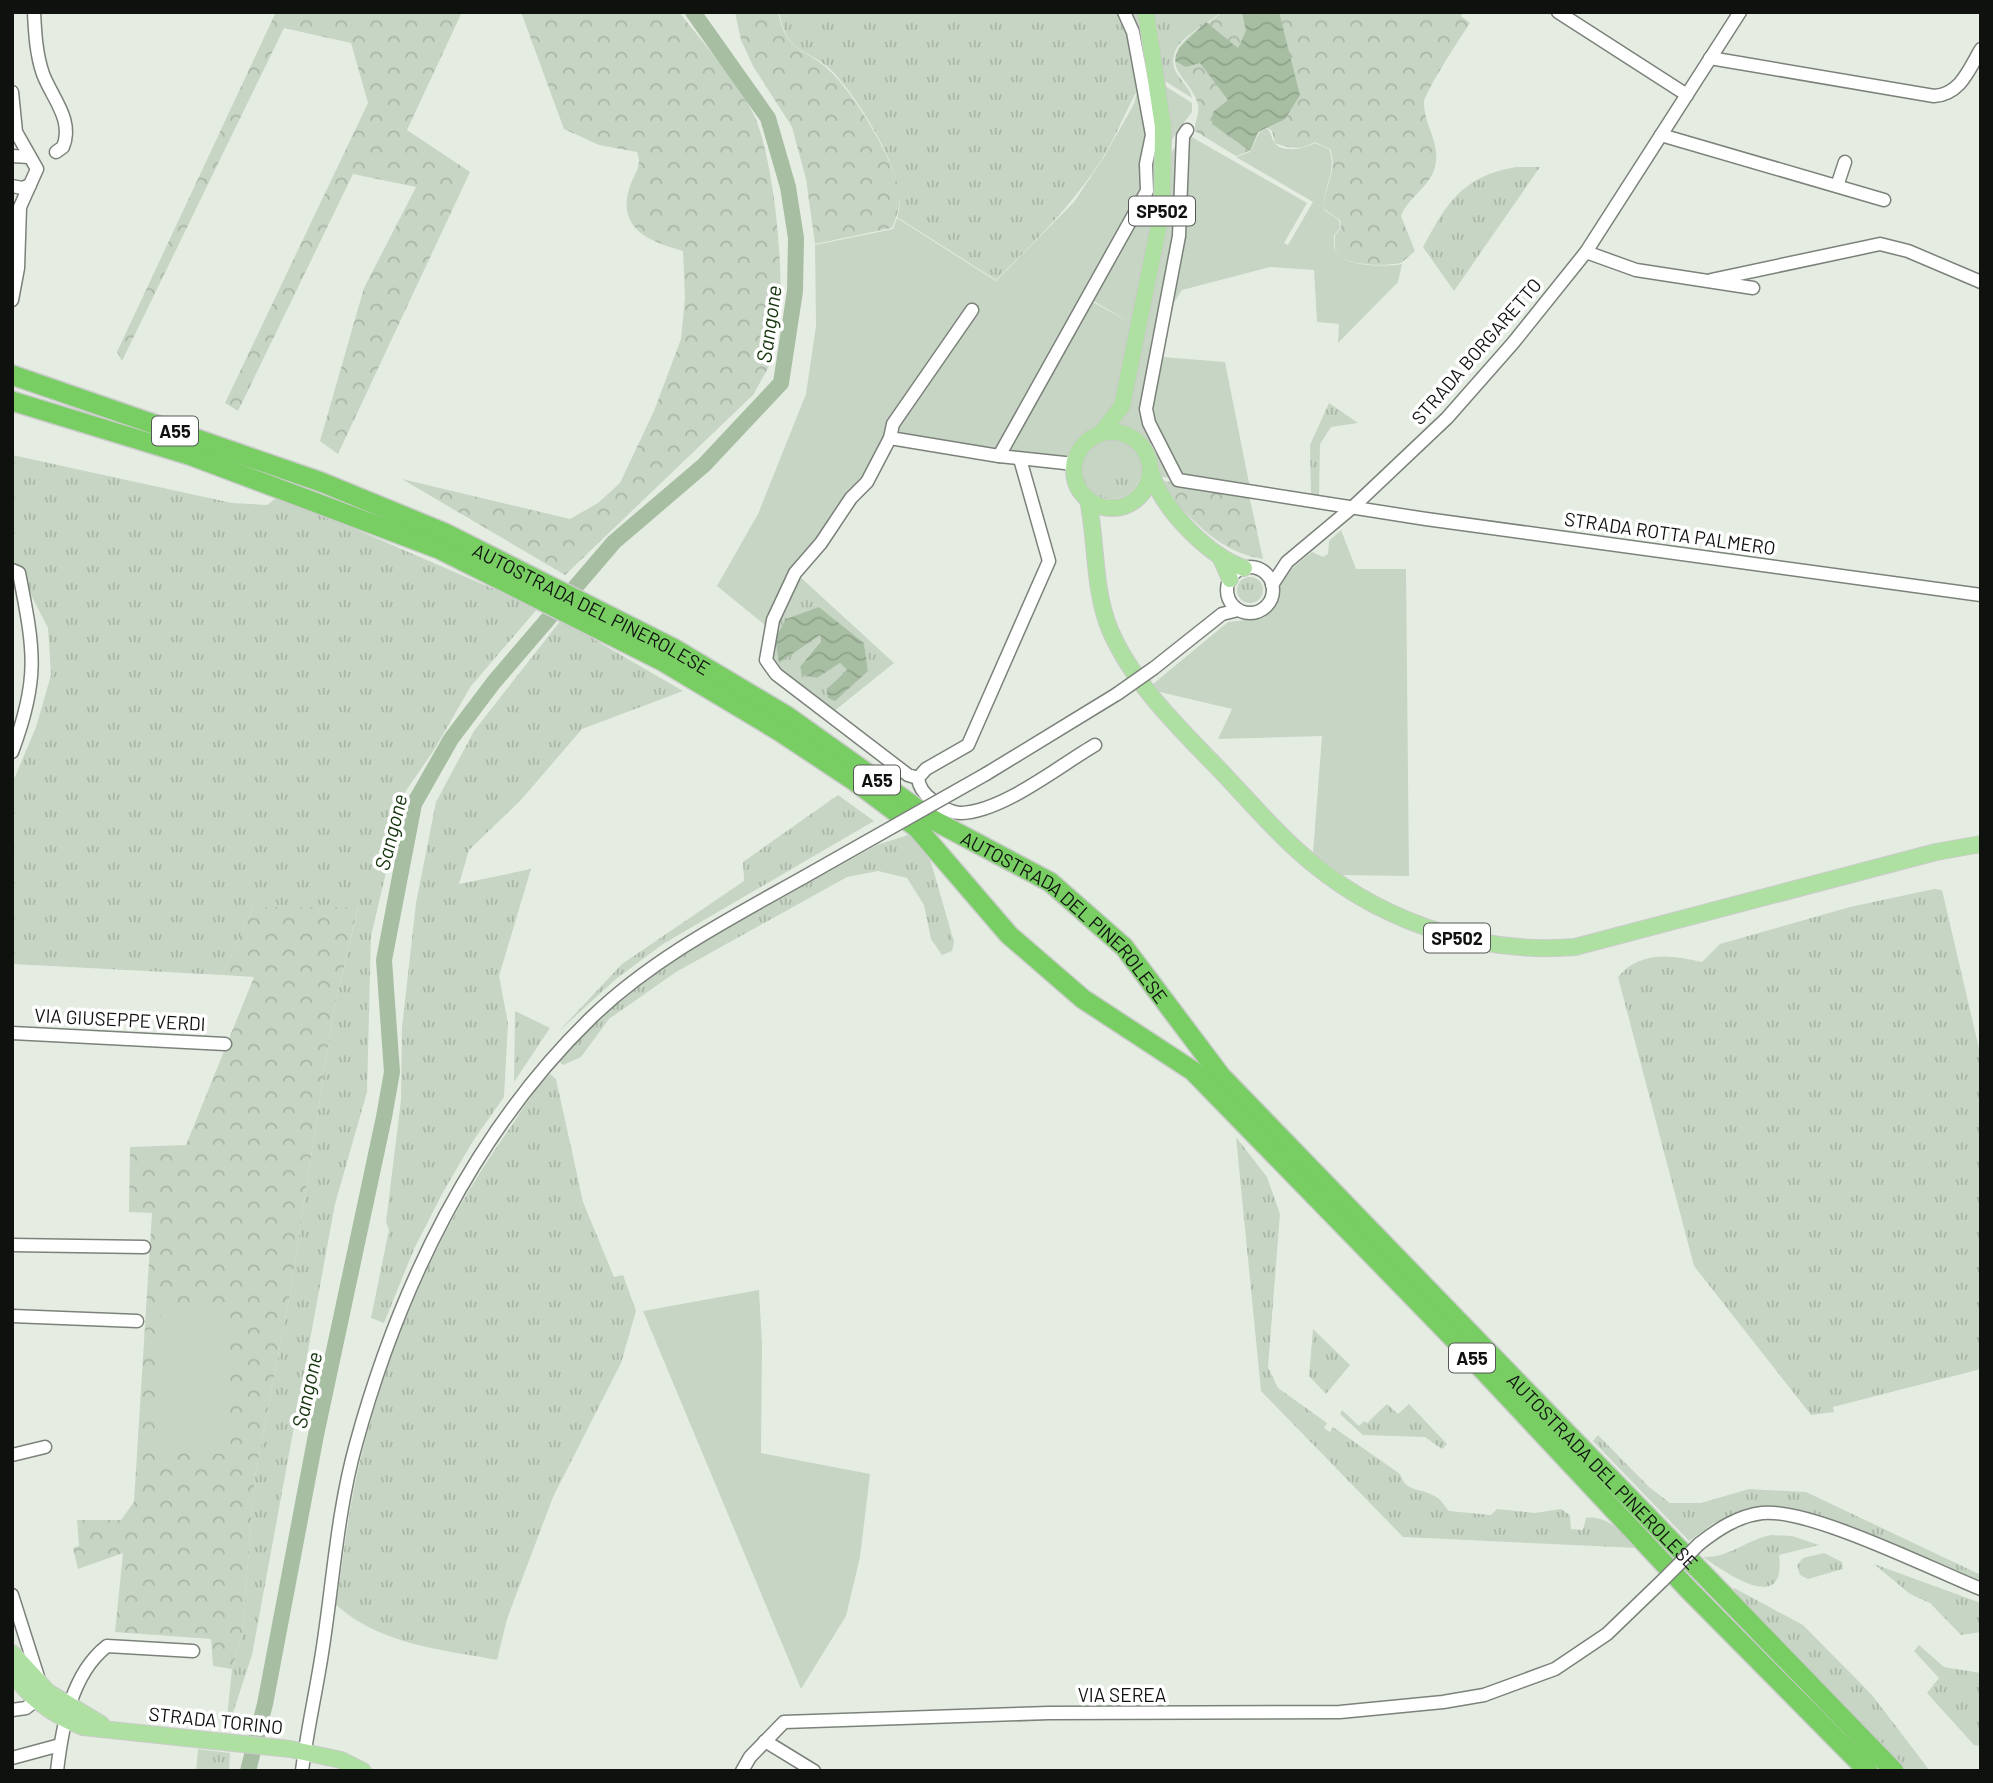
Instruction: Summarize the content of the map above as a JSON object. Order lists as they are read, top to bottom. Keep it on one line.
{"streets":{"highway":["A55","AUTOSTRADA DEL PINEROLESE"],"main road":["SP502","STRADA TORINO"],"street":["STRADA BORGARETTO","STRADA ROTTA PALMERO","VIA GIUSEPPE VERDI","VIA SEREA"]},"crossings":[["STRADA BORGARETTO","STRADA ROTTA PALMERO"]],"water":["Sangone"]}
